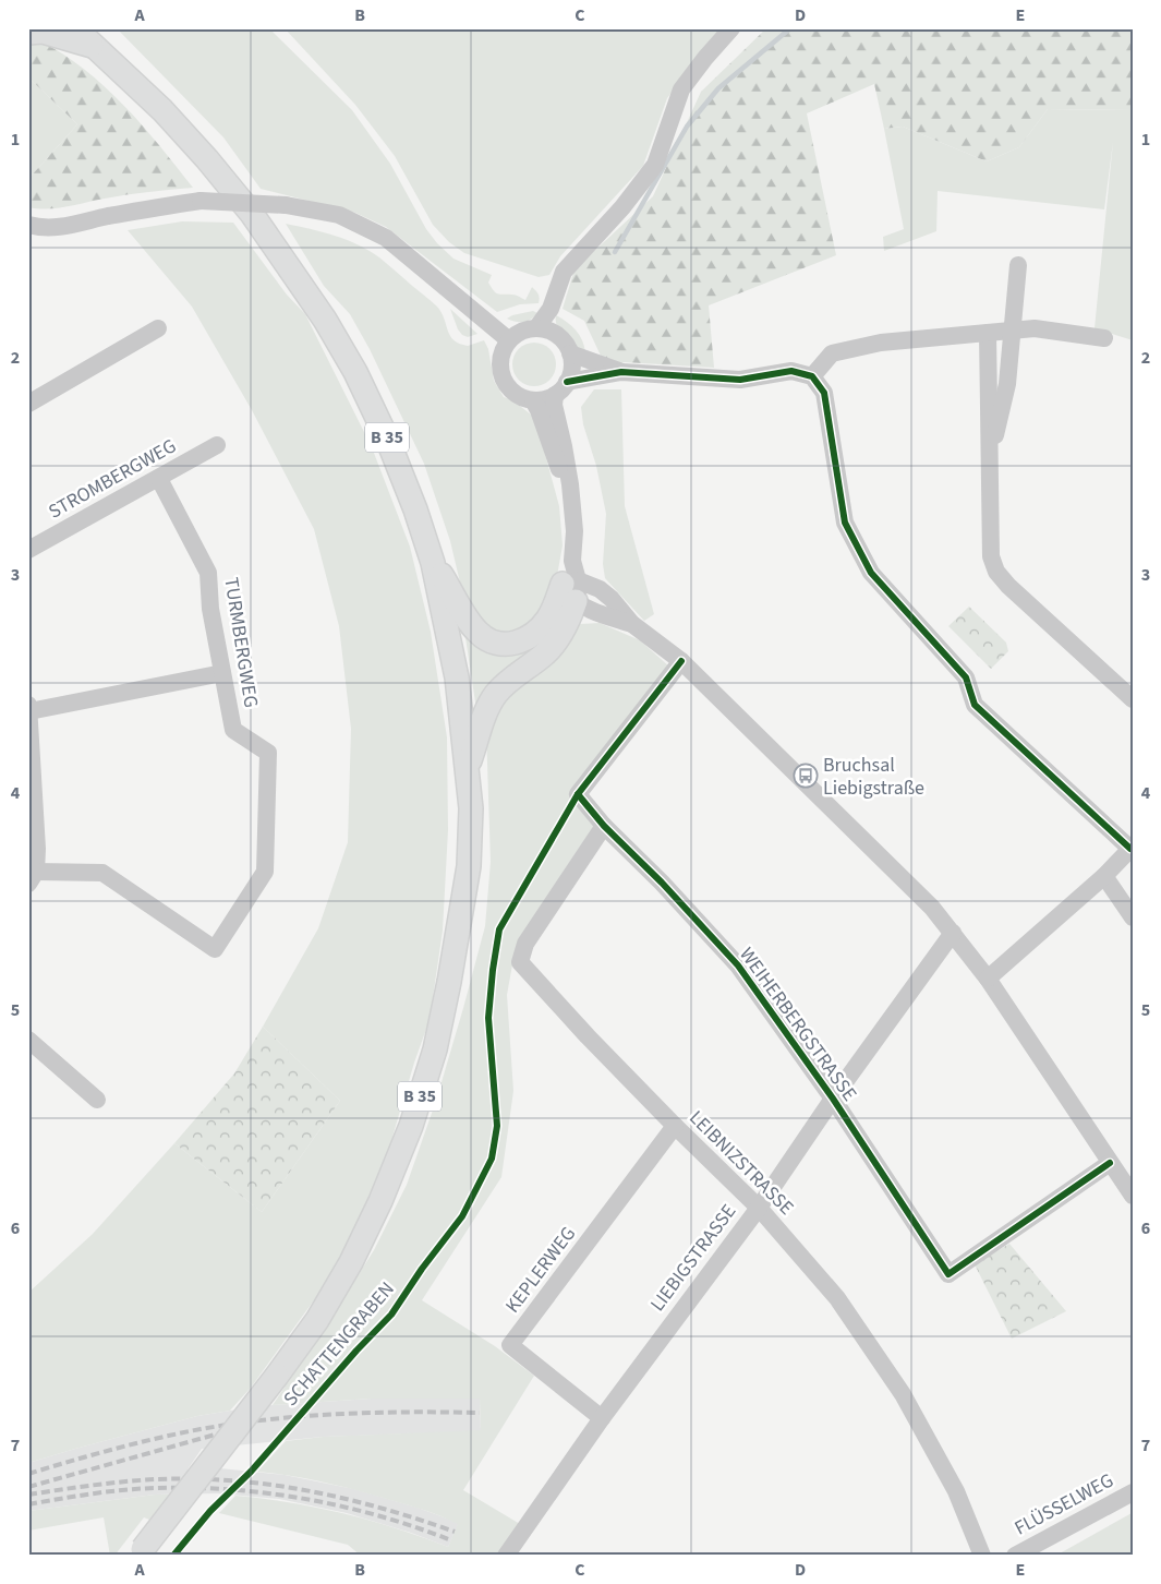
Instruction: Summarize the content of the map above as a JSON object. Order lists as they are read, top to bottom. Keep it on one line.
{"streets":{"main road":["B 35"],"street":["STROMBERGWEG","TURMBERGWEG","WEIHERBERGSTRASSE","LEIBNIZSTRASSE","LIEBIGSTRASSE","KEPLERWEG","FLÜSSELWEG"],"cycle path":["SCHATTENGRABEN"]},"crossings":[["STROMBERGWEG","TURMBERGWEG"],["WEIHERBERGSTRASSE","LEIBNIZSTRASSE"],["WEIHERBERGSTRASSE","LIEBIGSTRASSE"],["LEIBNIZSTRASSE","LIEBIGSTRASSE"],["LEIBNIZSTRASSE","KEPLERWEG"],["LIEBIGSTRASSE","KEPLERWEG"]],"places":{"bus stop":["Bruchsal Liebigstraße"]},"grid":{"columns":["A","B","C","D","E"],"rows":["1","2","3","4","5","6","7"]}}
